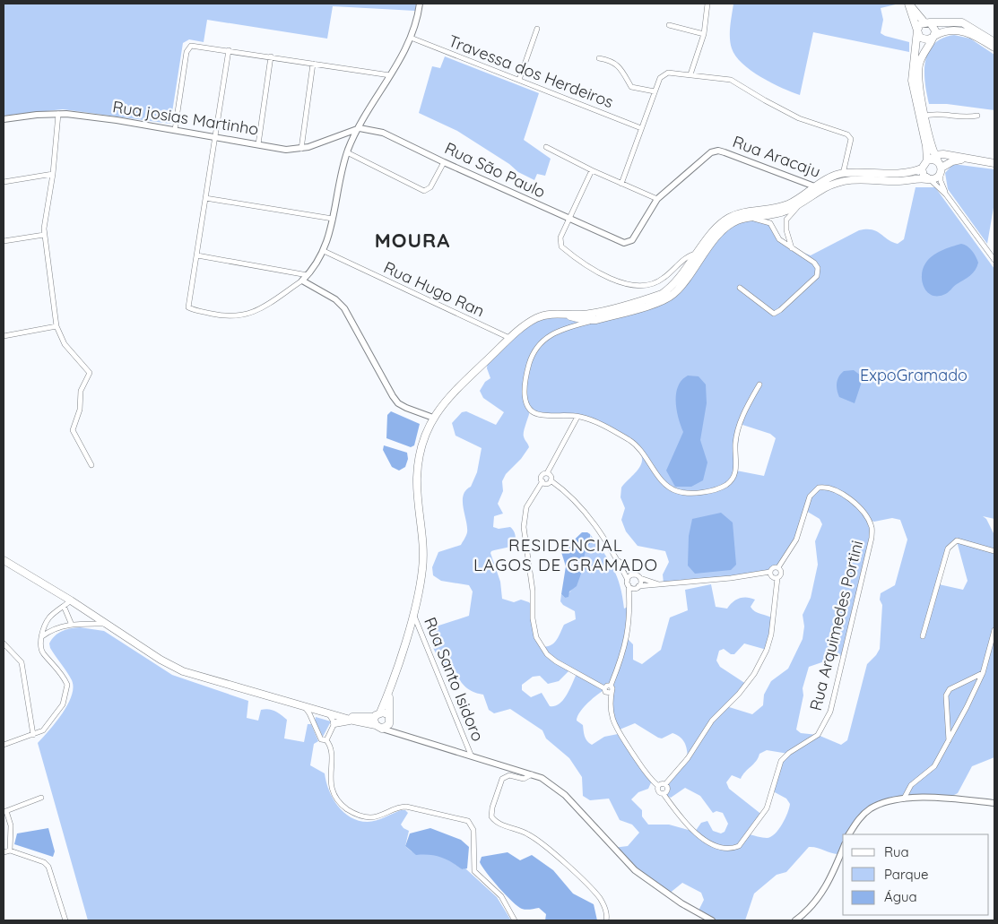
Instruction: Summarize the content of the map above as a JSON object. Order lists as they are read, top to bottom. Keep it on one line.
{"streets":{"street":["Travessa dos Herdeiros","Rua josias Martinho","Rua Aracaju","Rua São Paulo","Rua Hugo Ran","Rua Arquimedes Portini","Rua Santo Isidoro"]},"crossings":[["Rua josias Martinho","Rua São Paulo"],["Rua Aracaju","Rua São Paulo"]],"districts":["MOURA","RESIDENCIAL LAGOS DE GRAMADO"],"parks":["ExpoGramado"],"legend":["Rua","Parque","Água"]}
